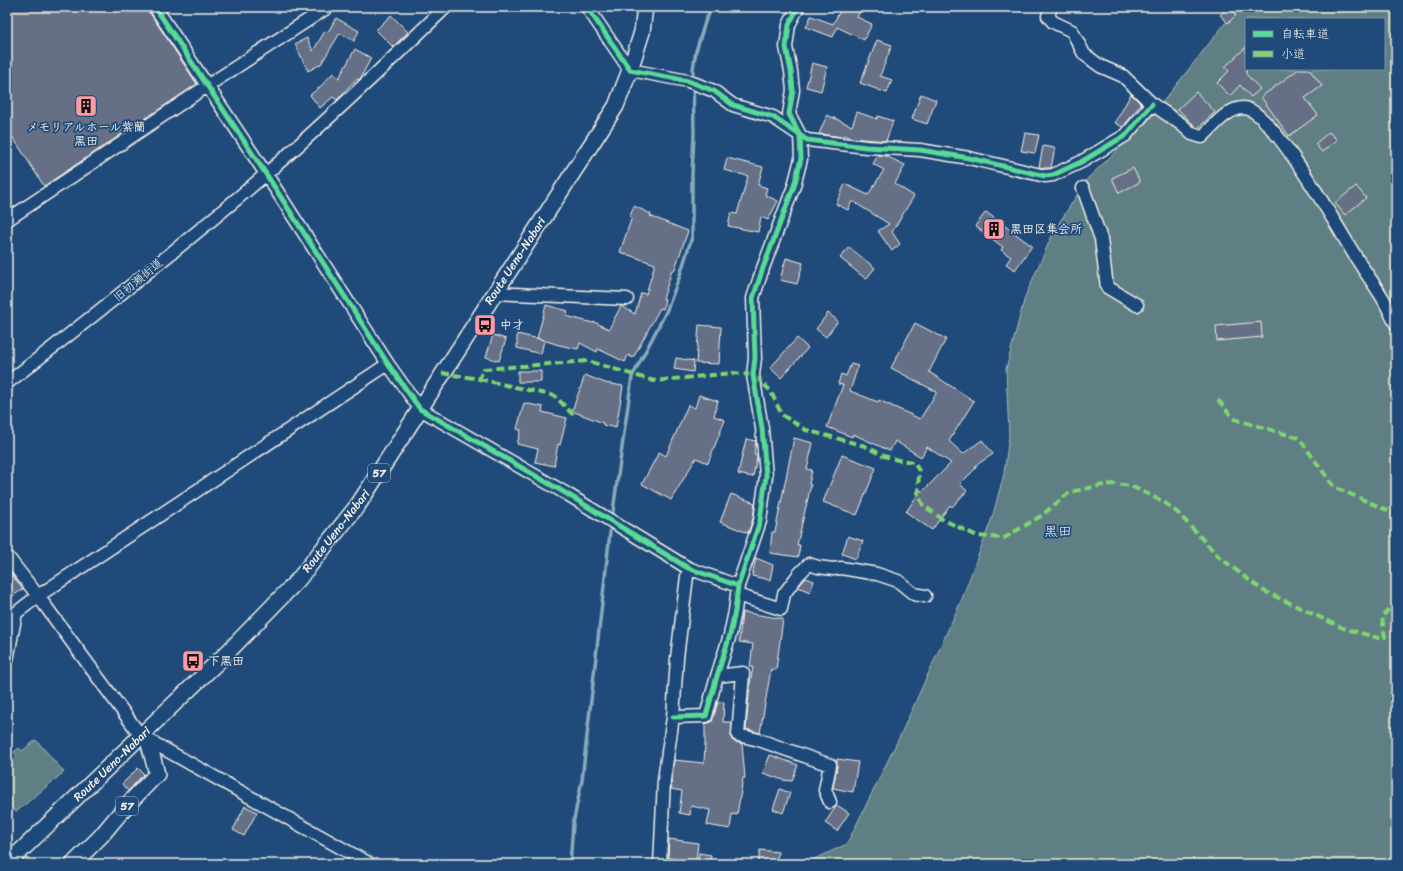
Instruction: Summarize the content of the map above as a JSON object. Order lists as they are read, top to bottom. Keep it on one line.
{"streets":{"main road":["Route Ueno-Nabari","57"],"street":["旧初瀬街道"]},"districts":["黒田"],"places":{"building":["メモリアルホール紫蘭 黒田","黒田区集会所"],"bus stop":["中才","下黒田"]},"legend":["自転車道","小道"]}
